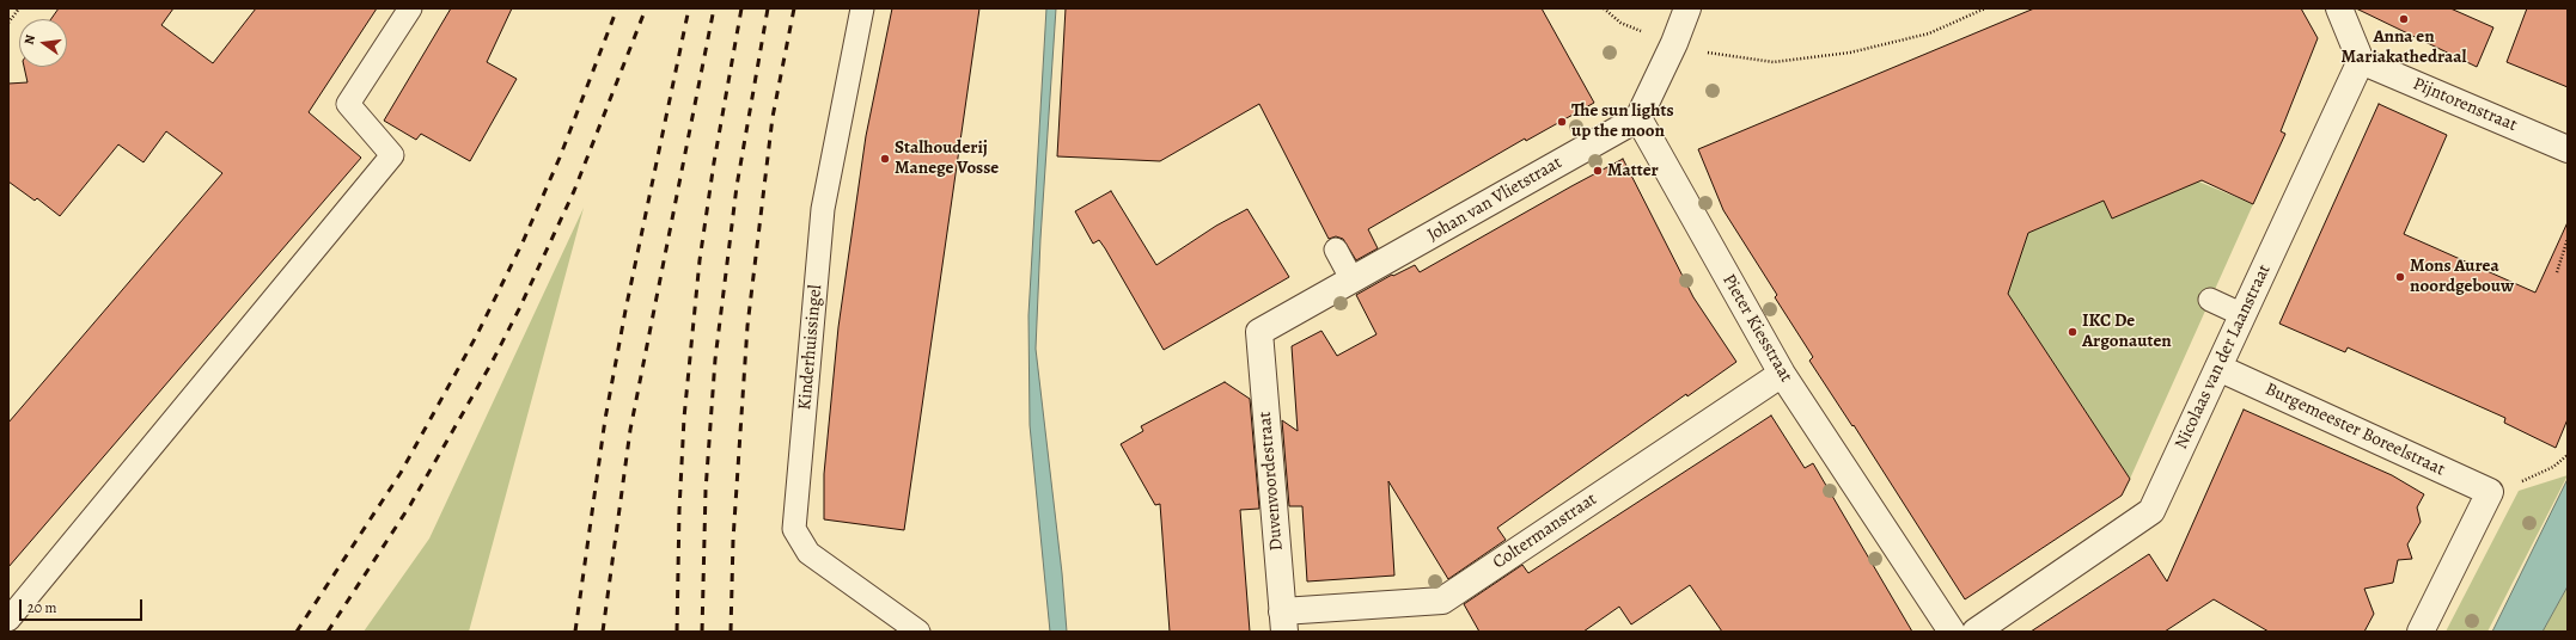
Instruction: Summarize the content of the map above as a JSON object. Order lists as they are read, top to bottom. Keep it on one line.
{"streets":{"street":["Pijntorenstraat","Johan van Vlietstraat","Pieter Kiesstraat","Nicolaas van der Laanstraat","Burgemeester Boreelstraat","Duvenvoordestraat","Coltermanstraat"],"lane":["Kinderhuissingel"]},"crossings":[["Pijntorenstraat","Nicolaas van der Laanstraat"],["Johan van Vlietstraat","Pieter Kiesstraat"],["Johan van Vlietstraat","Duvenvoordestraat"],["Pieter Kiesstraat","Coltermanstraat"],["Nicolaas van der Laanstraat","Burgemeester Boreelstraat"],["Duvenvoordestraat","Coltermanstraat"]],"places":["Anna en Mariakathedraal","The sun lights up the moon","Stalhouderij Manege Vosse","Matter","Mons Aurea noordgebouw","IKC De Argonauten"],"scale_bar":"20 m","north":"left"}
